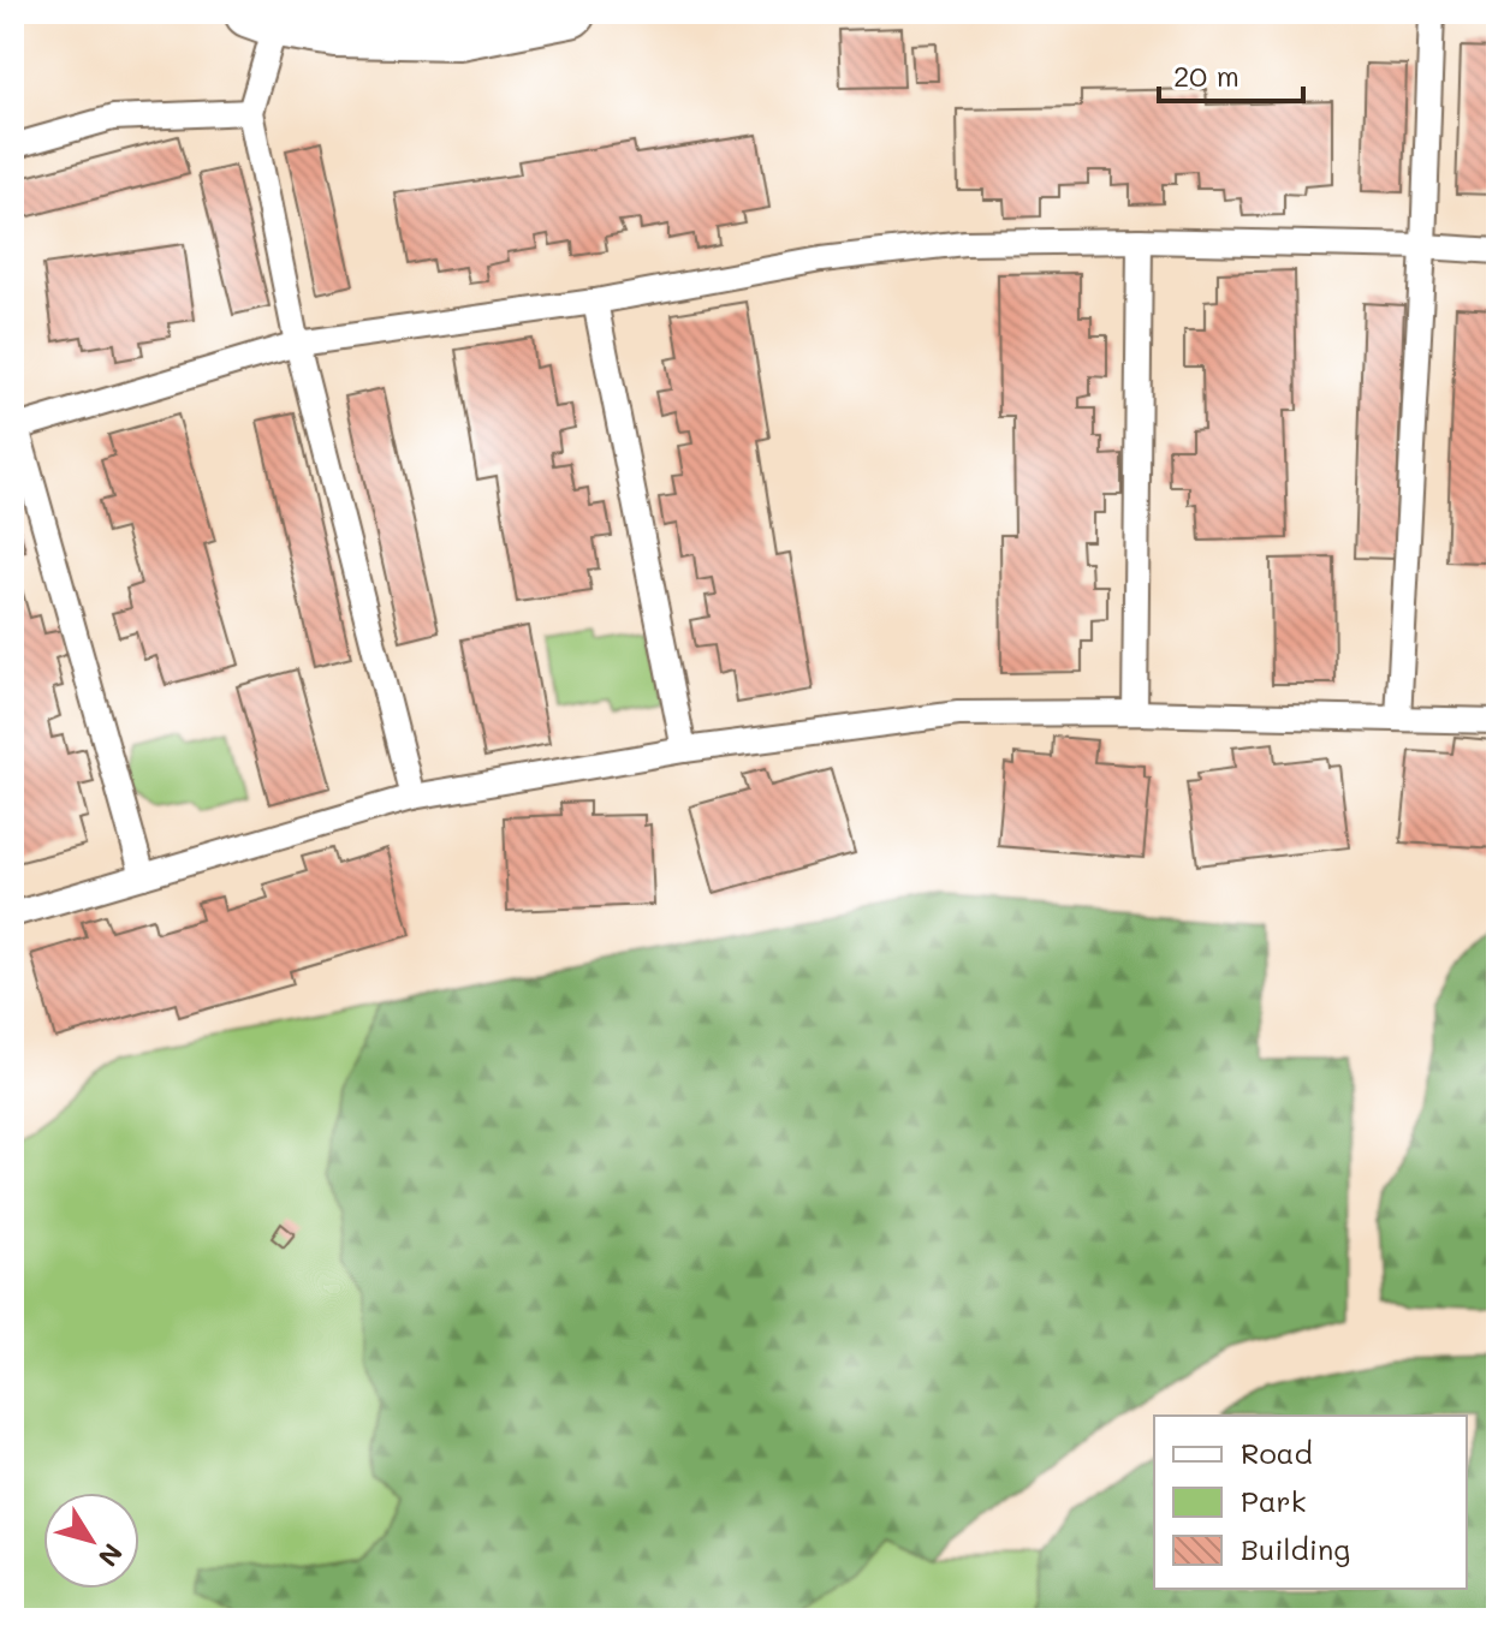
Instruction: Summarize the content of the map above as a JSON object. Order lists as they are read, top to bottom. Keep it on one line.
{"legend":["Road","Park","Building"],"scale_bar":"20 m","north":"bottom right"}
